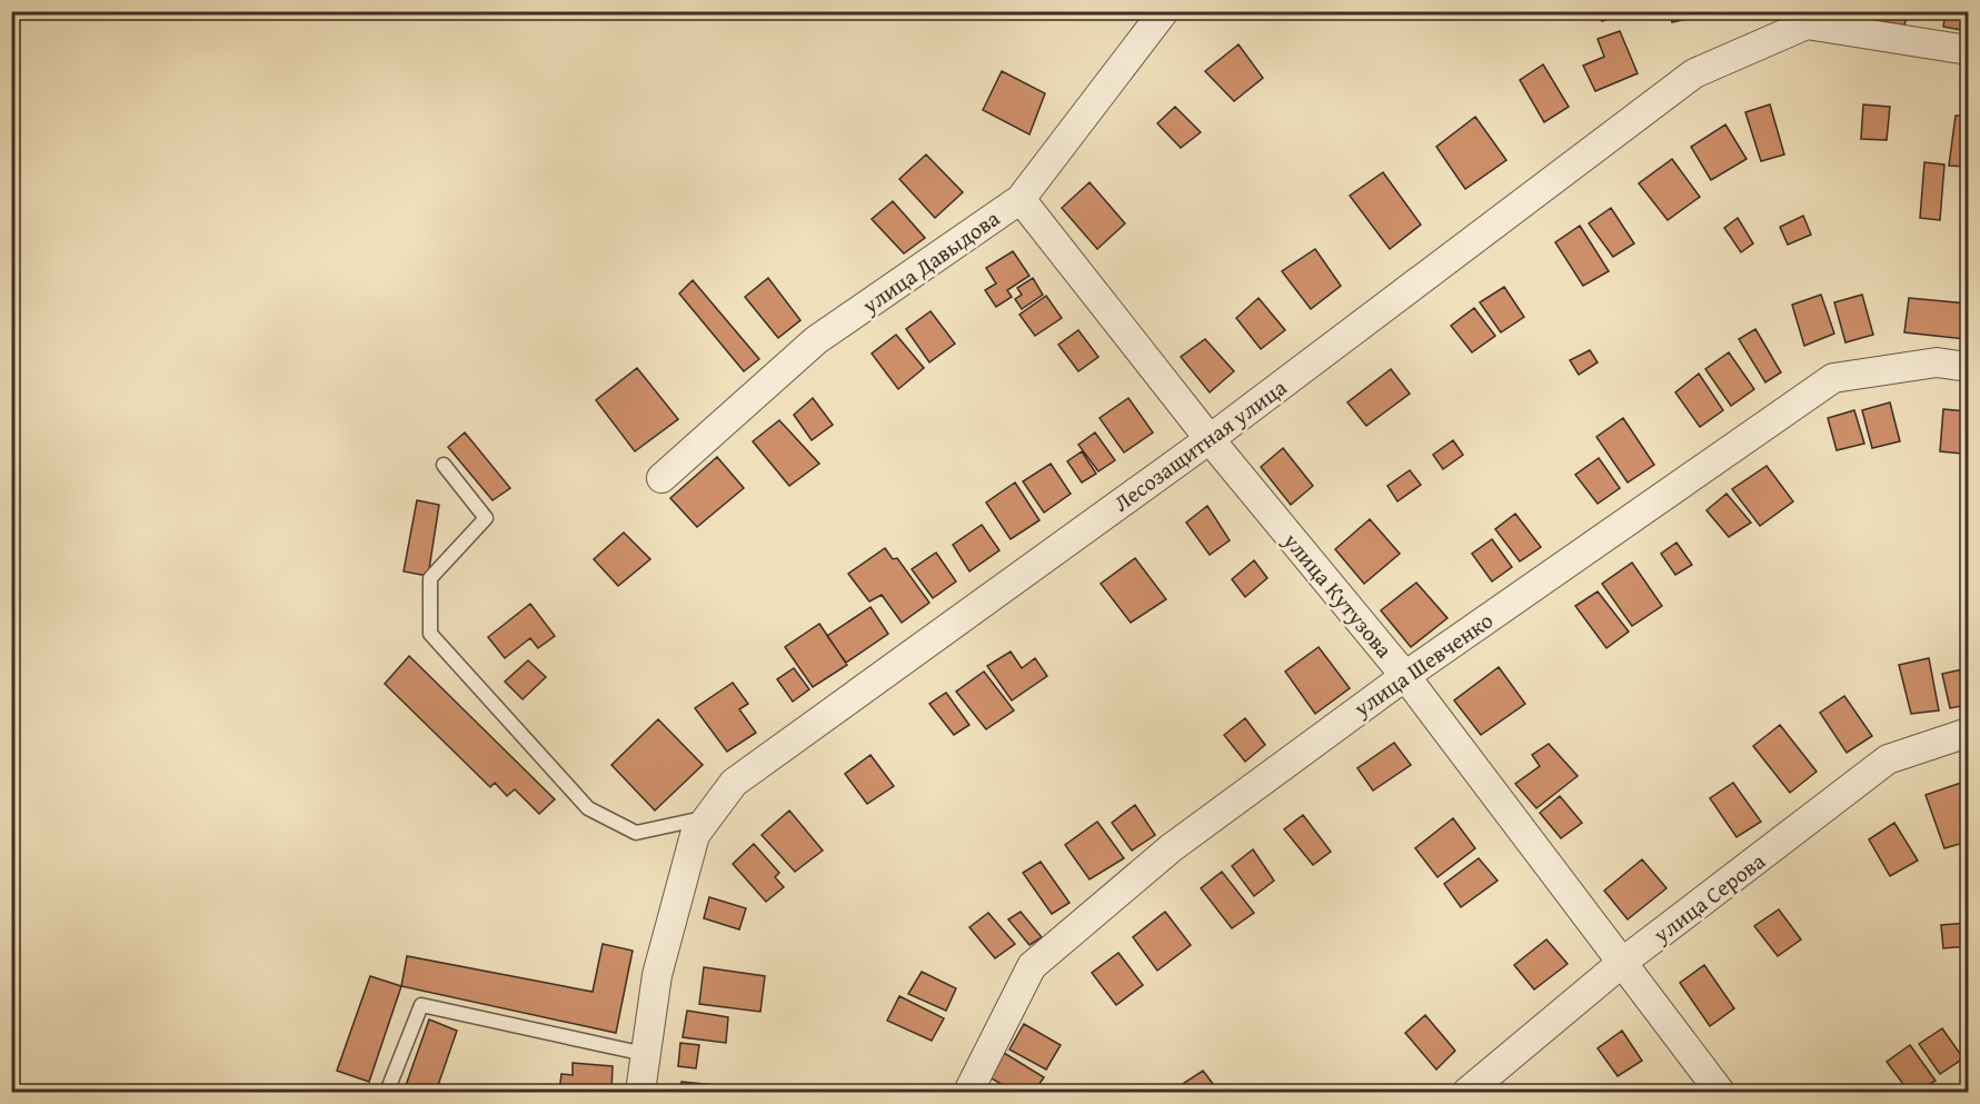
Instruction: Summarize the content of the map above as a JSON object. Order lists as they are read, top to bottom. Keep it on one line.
{"streets":{"street":["улица Давыдова","Лесозащитная улица","улица Кутузова","улица Шевченко","улица Серова"]},"crossings":[["улица Давыдова","улица Кутузова"],["Лесозащитная улица","улица Кутузова"],["улица Кутузова","улица Шевченко"],["улица Кутузова","улица Серова"]]}
